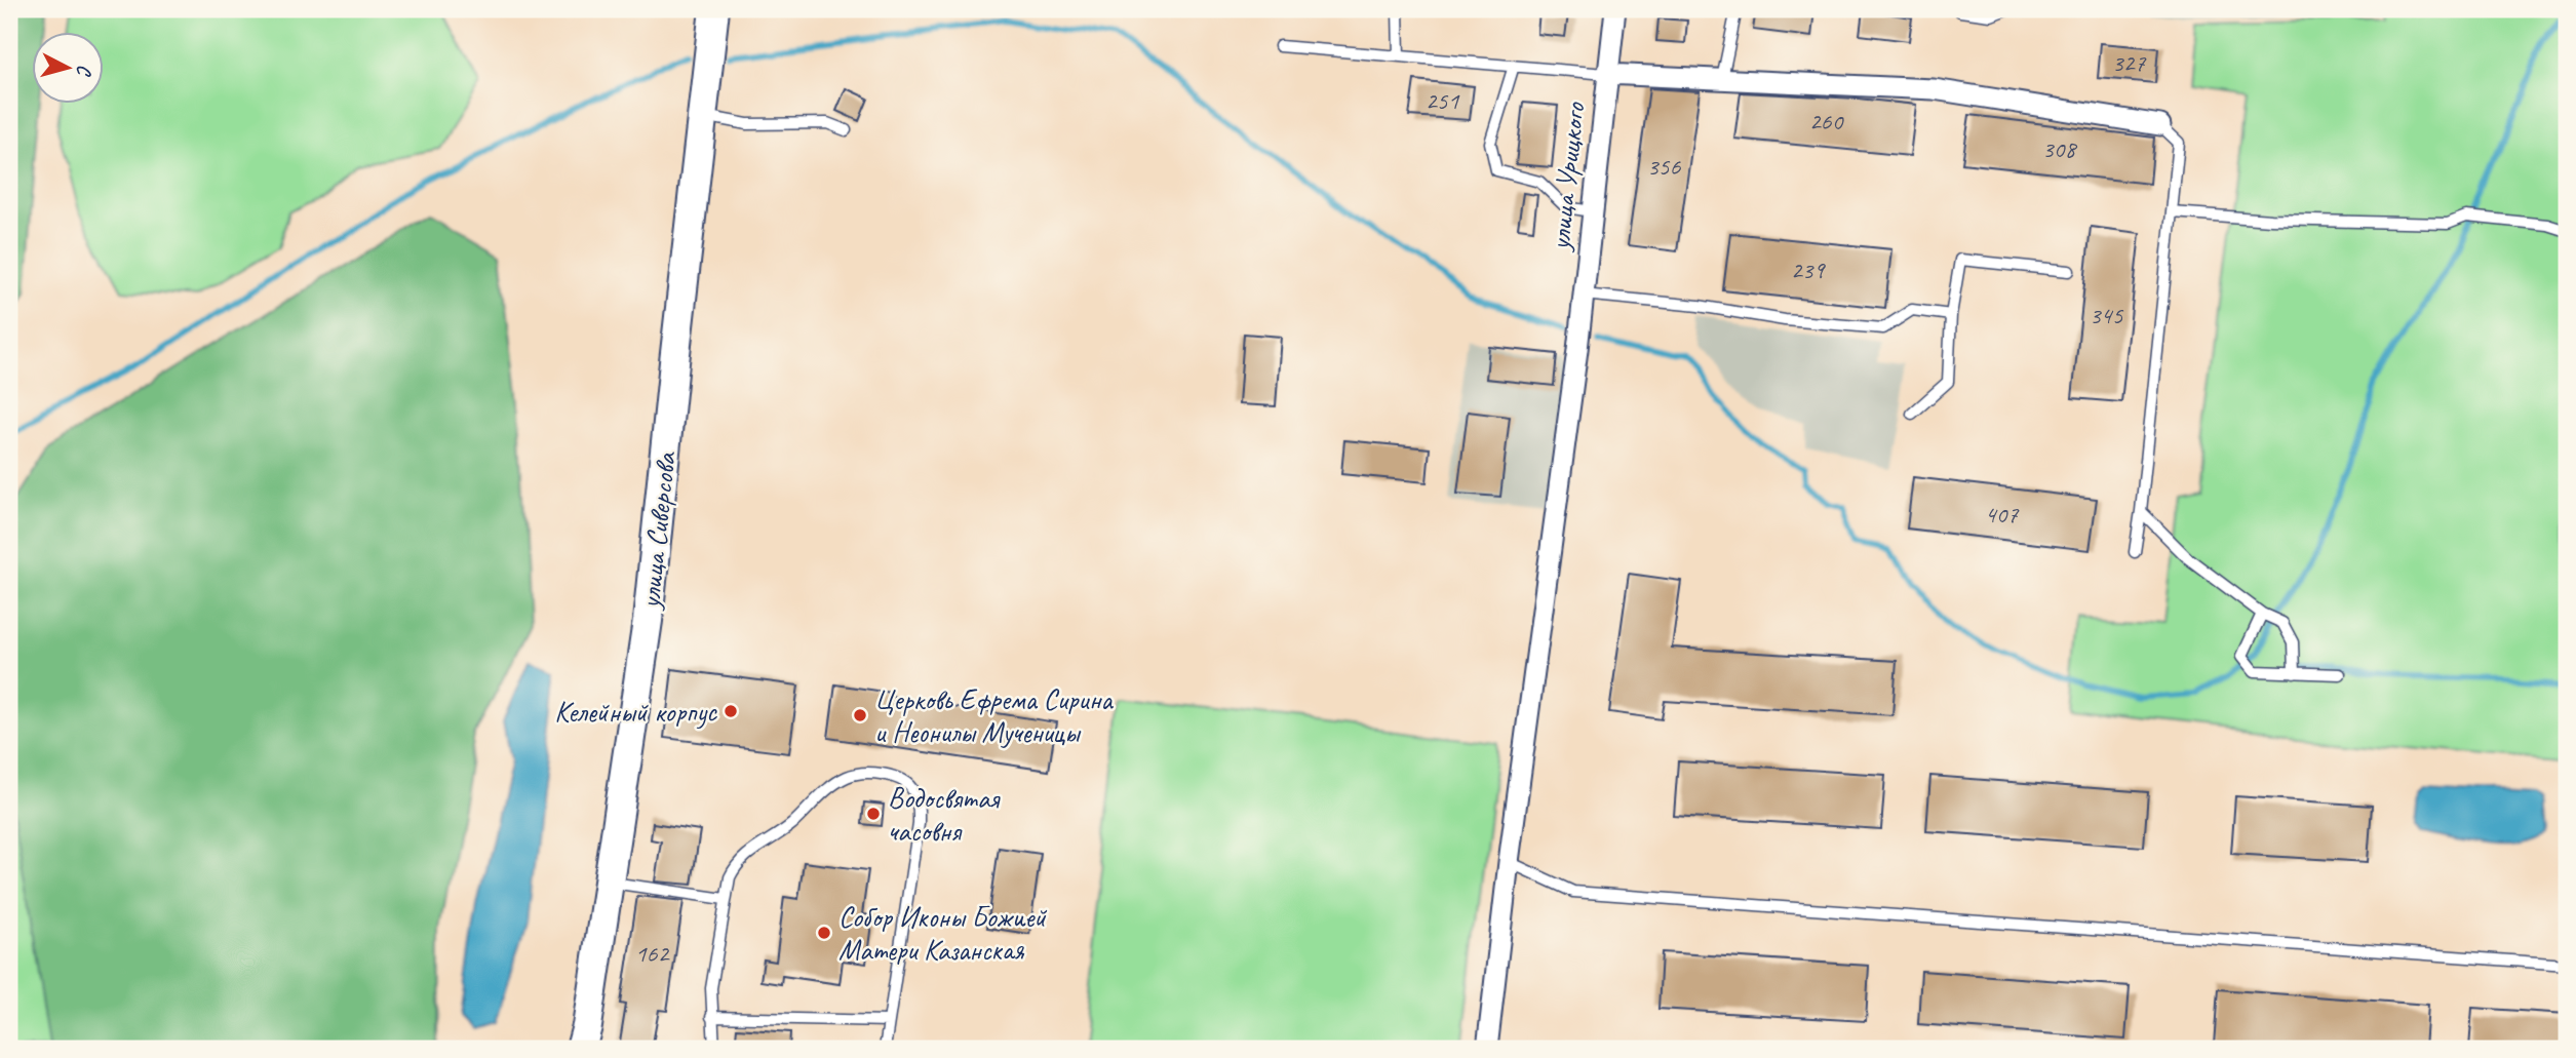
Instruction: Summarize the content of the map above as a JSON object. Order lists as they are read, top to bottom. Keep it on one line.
{"streets":{"street":["улица Урицкого","улица Сиверсова"]},"places":["Келейный корпус","Церковь Ефрема Сирина и Неонилы Мученицы","Водосвятая часовня","Собор Иконы Божией Матери Казанская"],"house_numbers":["327","251","260","308","356","239","345","407","162"],"north":"right"}
